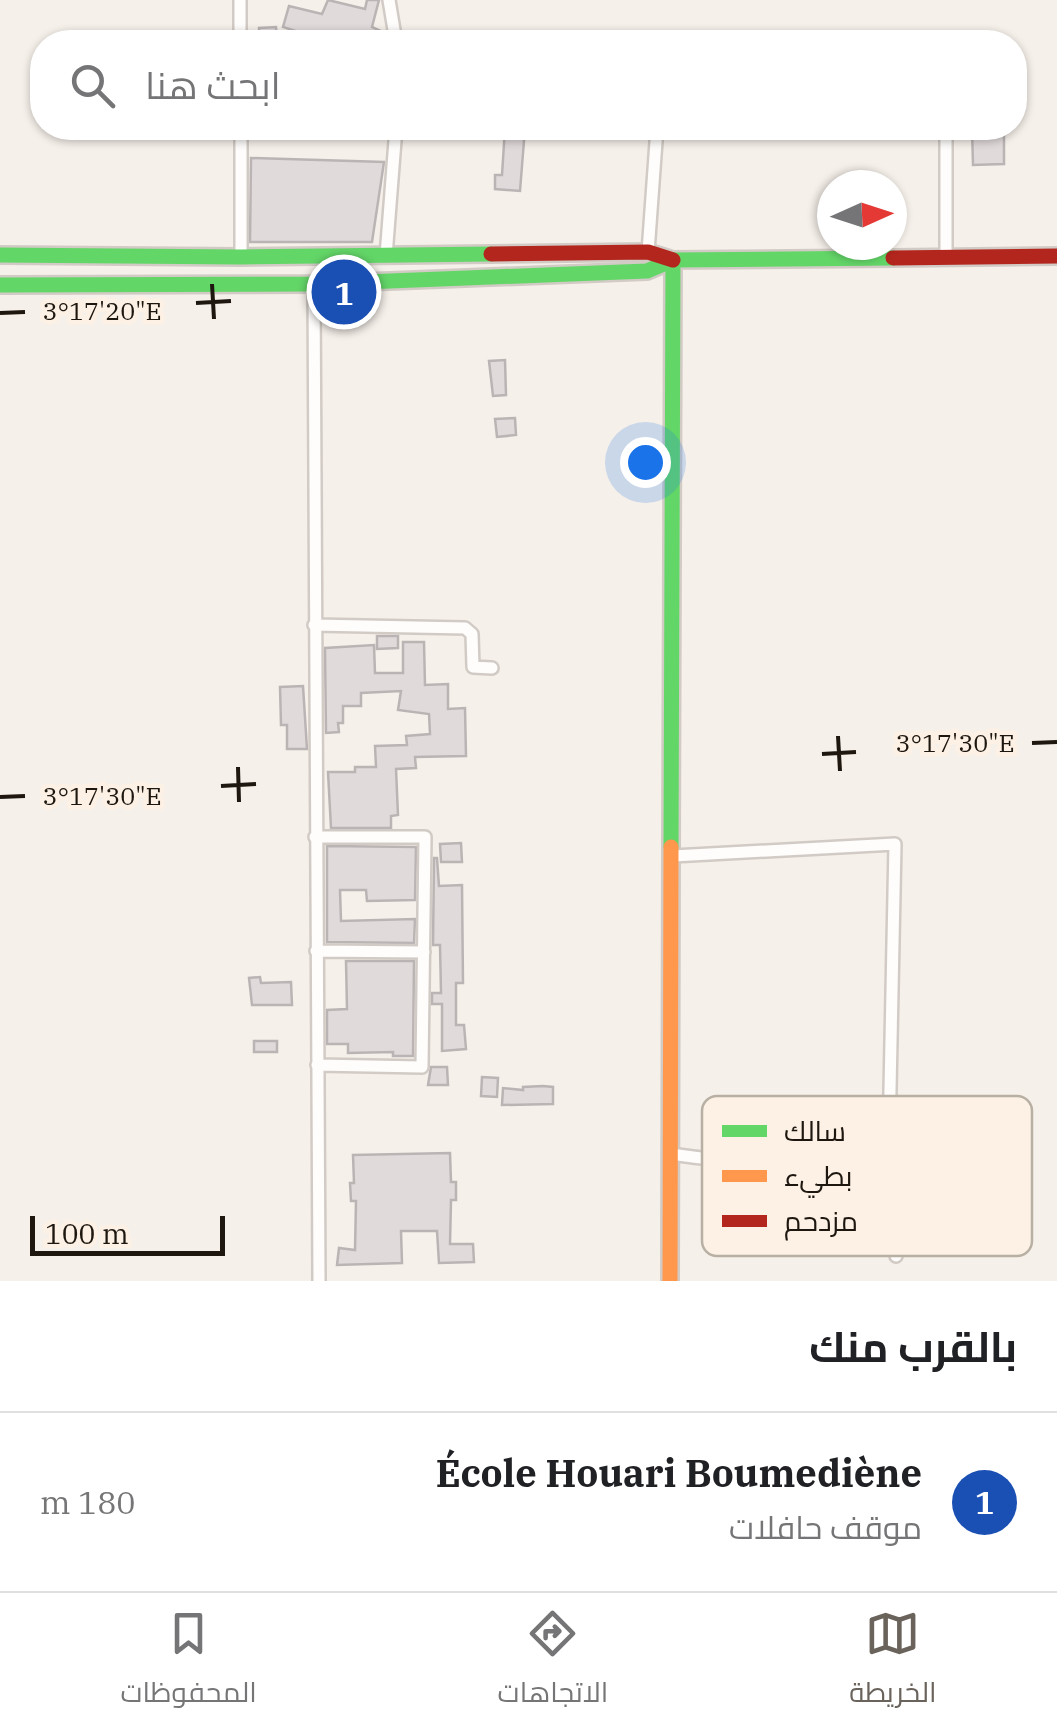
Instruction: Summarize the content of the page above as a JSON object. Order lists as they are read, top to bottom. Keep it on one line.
{"legend":["سالك","بطيء","مزدحم"],"scale_bar":"100 m","north":"right","page":{"search":"ابحث هنا","pins":"1","scale":"100 m","heading":"بالقرب منك","list":[{"mark":"1","name":"École Houari Boumediène","note":"موقف حافلات","value":"180 m"}],"nav":["الخريطة","الاتجاهات","المحفوظات"]},"coordinates":["3°17'20\"E","3°17'30\"E"]}
